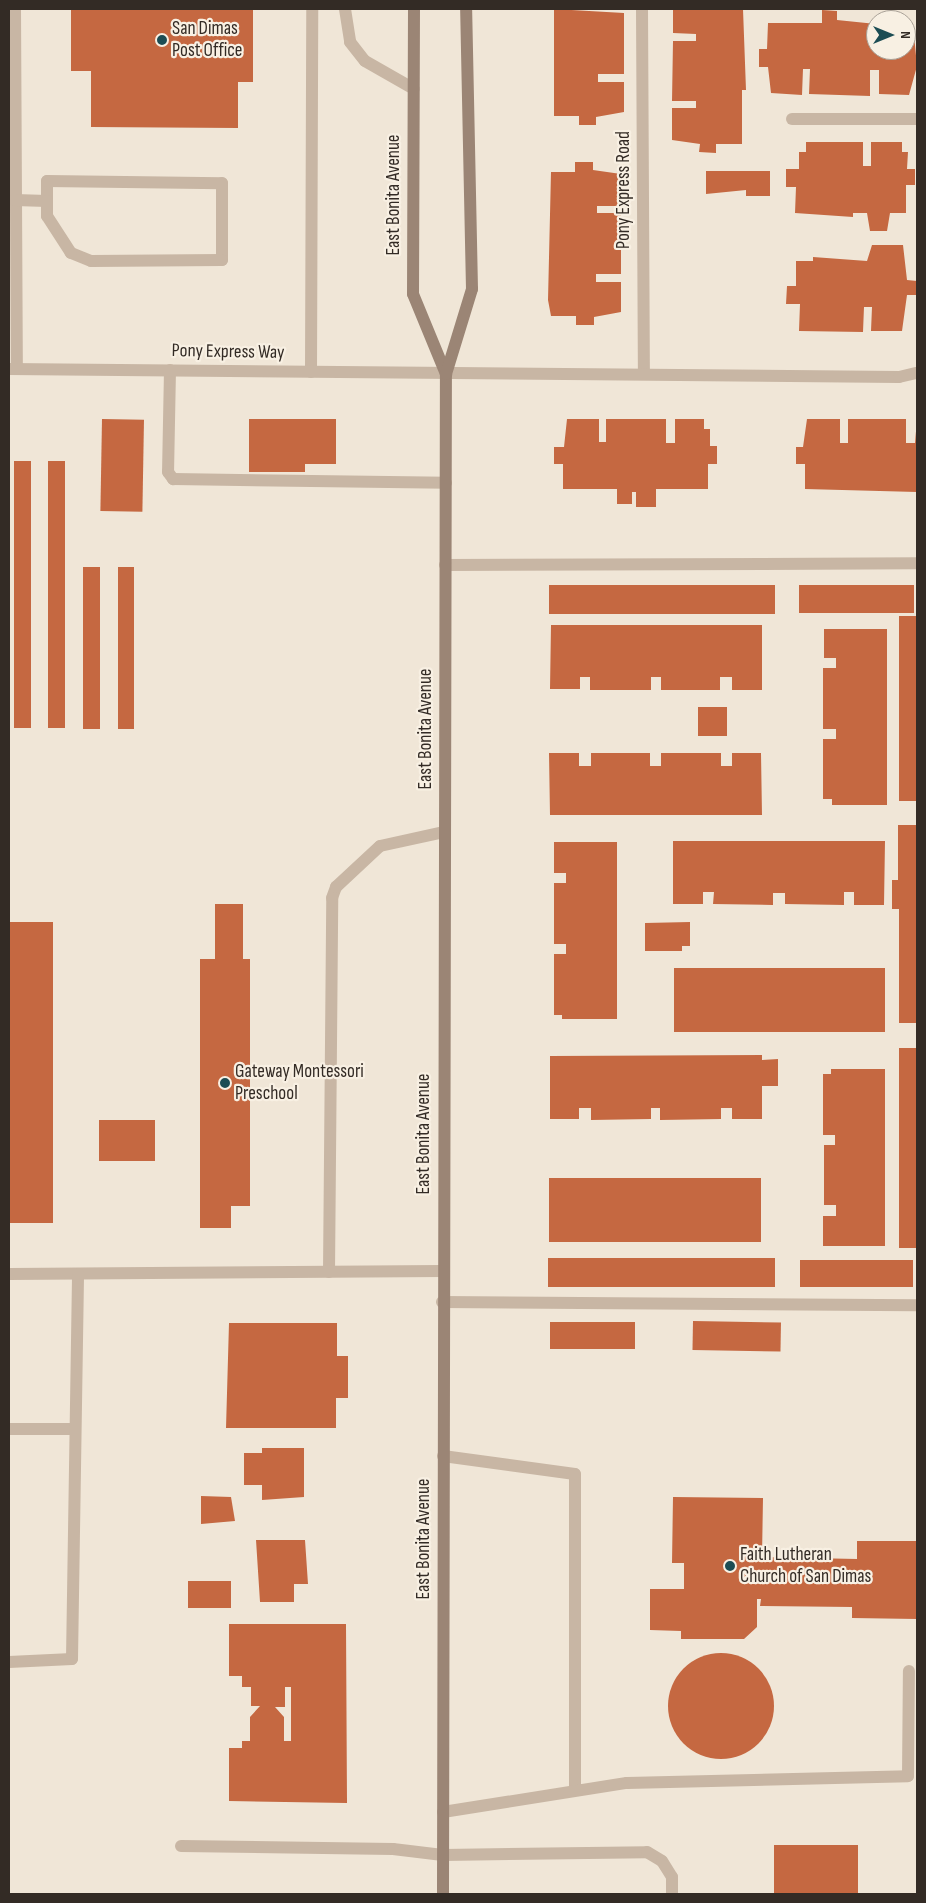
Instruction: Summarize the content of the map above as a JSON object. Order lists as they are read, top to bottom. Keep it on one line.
{"streets":{"main road":["East Bonita Avenue"],"street":["Pony Express Road","Pony Express Way"]},"crossings":[["East Bonita Avenue","Pony Express Way"]],"places":["San Dimas Post Office","Gateway Montessori Preschool","Faith Lutheran Church of San Dimas"],"north":"right"}
